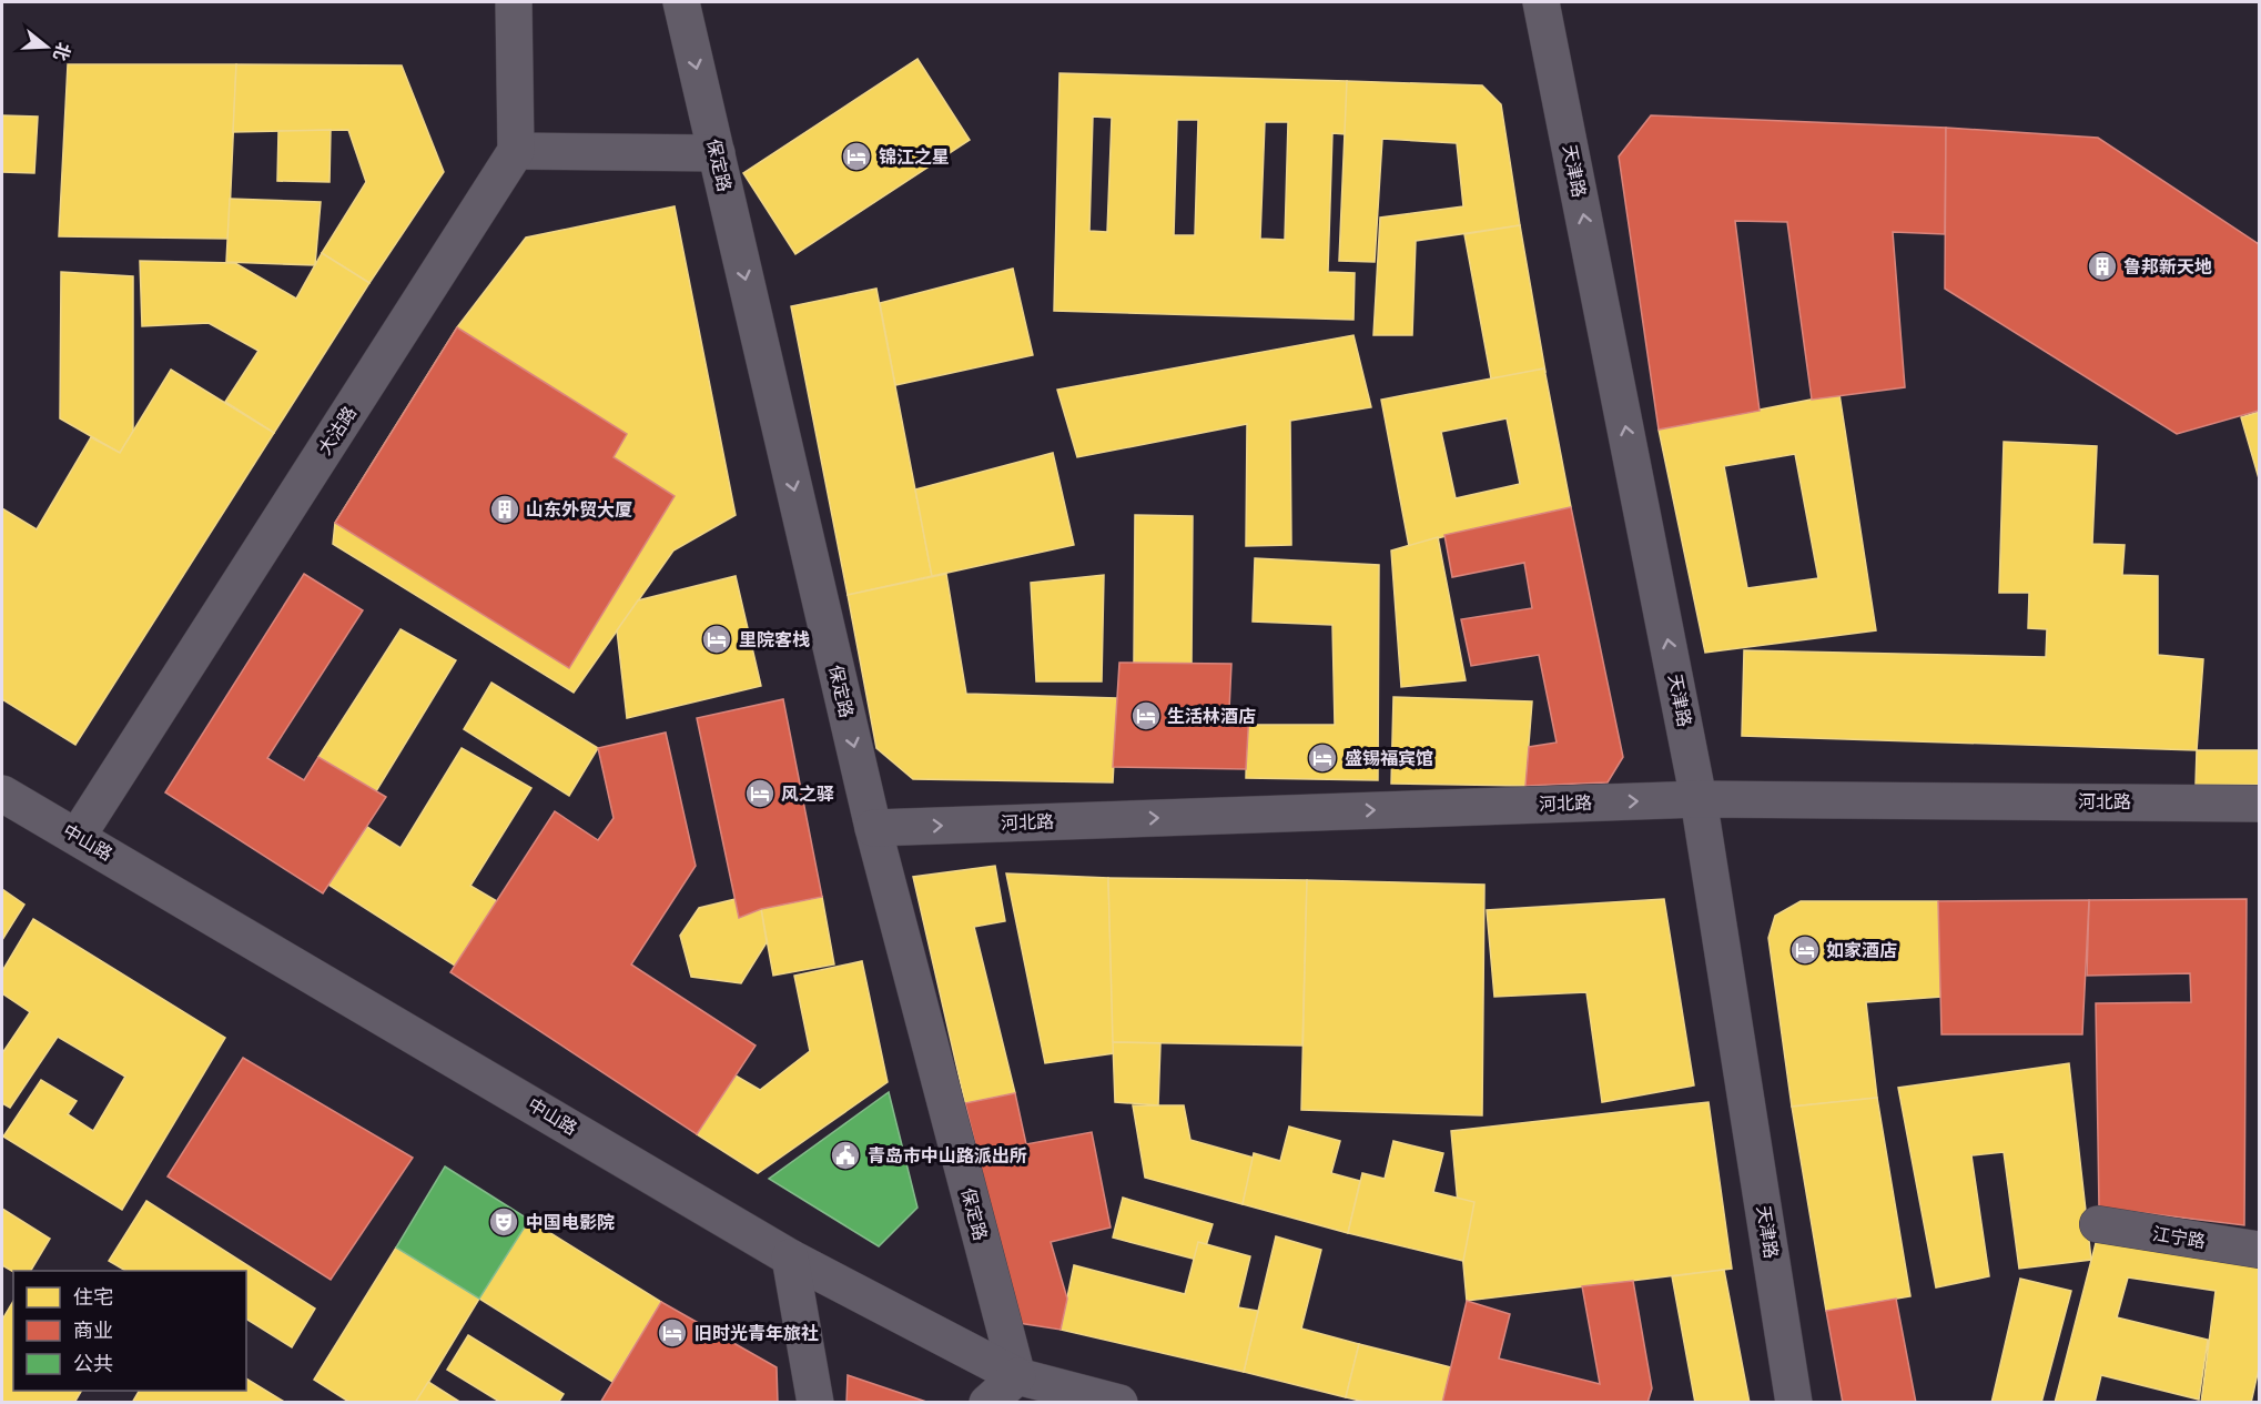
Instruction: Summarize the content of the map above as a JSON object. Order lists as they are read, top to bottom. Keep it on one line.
{"streets":{"street":["保定路","天津路","大沽路","河北路","中山路","江宁路"]},"crossings":[["保定路","河北路"],["保定路","中山路"],["天津路","河北路"],["大沽路","中山路"]],"one_way":["保定路","天津路","河北路"],"places":{"hotel":["锦江之星","里院客栈","生活林酒店","盛锡福宾馆","风之驿","如家酒店","旧时光青年旅社"],"building":["鲁邦新天地","山东外贸大厦"],"public building":["青岛市中山路派出所"],"theatre":["中国电影院"]},"legend":["住宅","商业","公共"],"north":"right"}
